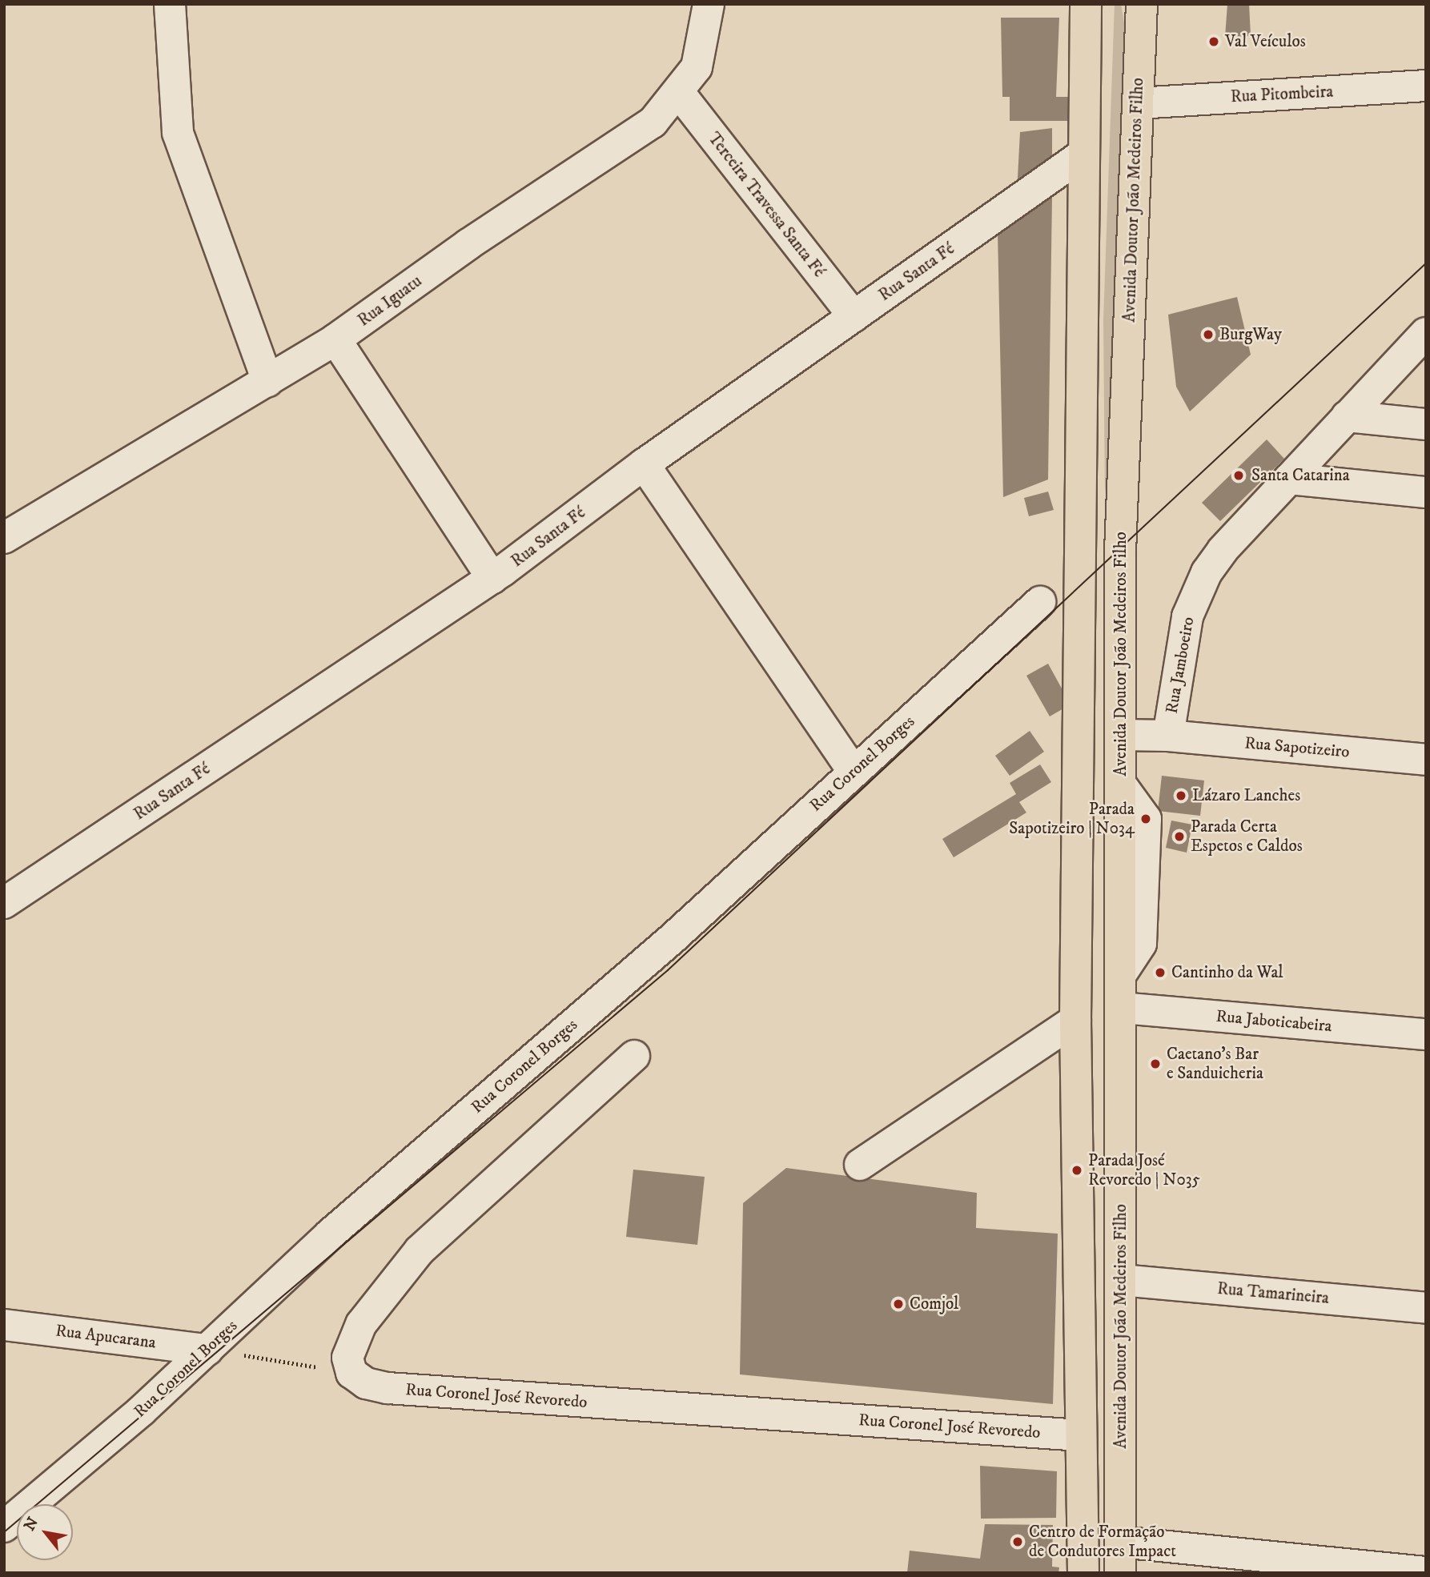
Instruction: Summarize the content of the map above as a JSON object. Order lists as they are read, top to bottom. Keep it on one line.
{"streets":{"main road":["Avenida Doutor João Medeiros Filho"],"street":["Rua Pitombeira","Terceira Travessa Santa Fé","Rua Santa Fé","Rua Iguatu","Rua Jamboeiro","Rua Sapotizeiro","Rua Coronel Borges","Rua Jaboticabeira","Rua Tamarineira","Rua Apucarana","Rua Coronel José Revoredo"]},"crossings":[["Rua Pitombeira","Avenida Doutor João Medeiros Filho"],["Avenida Doutor João Medeiros Filho","Rua Jamboeiro"],["Avenida Doutor João Medeiros Filho","Rua Jaboticabeira"],["Avenida Doutor João Medeiros Filho","Rua Tamarineira"],["Terceira Travessa Santa Fé","Rua Santa Fé"],["Terceira Travessa Santa Fé","Rua Iguatu"],["Rua Jamboeiro","Rua Sapotizeiro"],["Rua Coronel Borges","Rua Apucarana"]],"places":["Val Veículos","BurgWay","Santa Catarina","Lázaro Lanches","Parada Sapotizeiro | N034","Parada Certa Espetos e Caldos","Cantinho da Wal","Caetano's Bar e Sanduicheria","Parada José Revoredo | N035","Comjol","Centro de Formação de Condutores Impact"],"north":"top left"}
